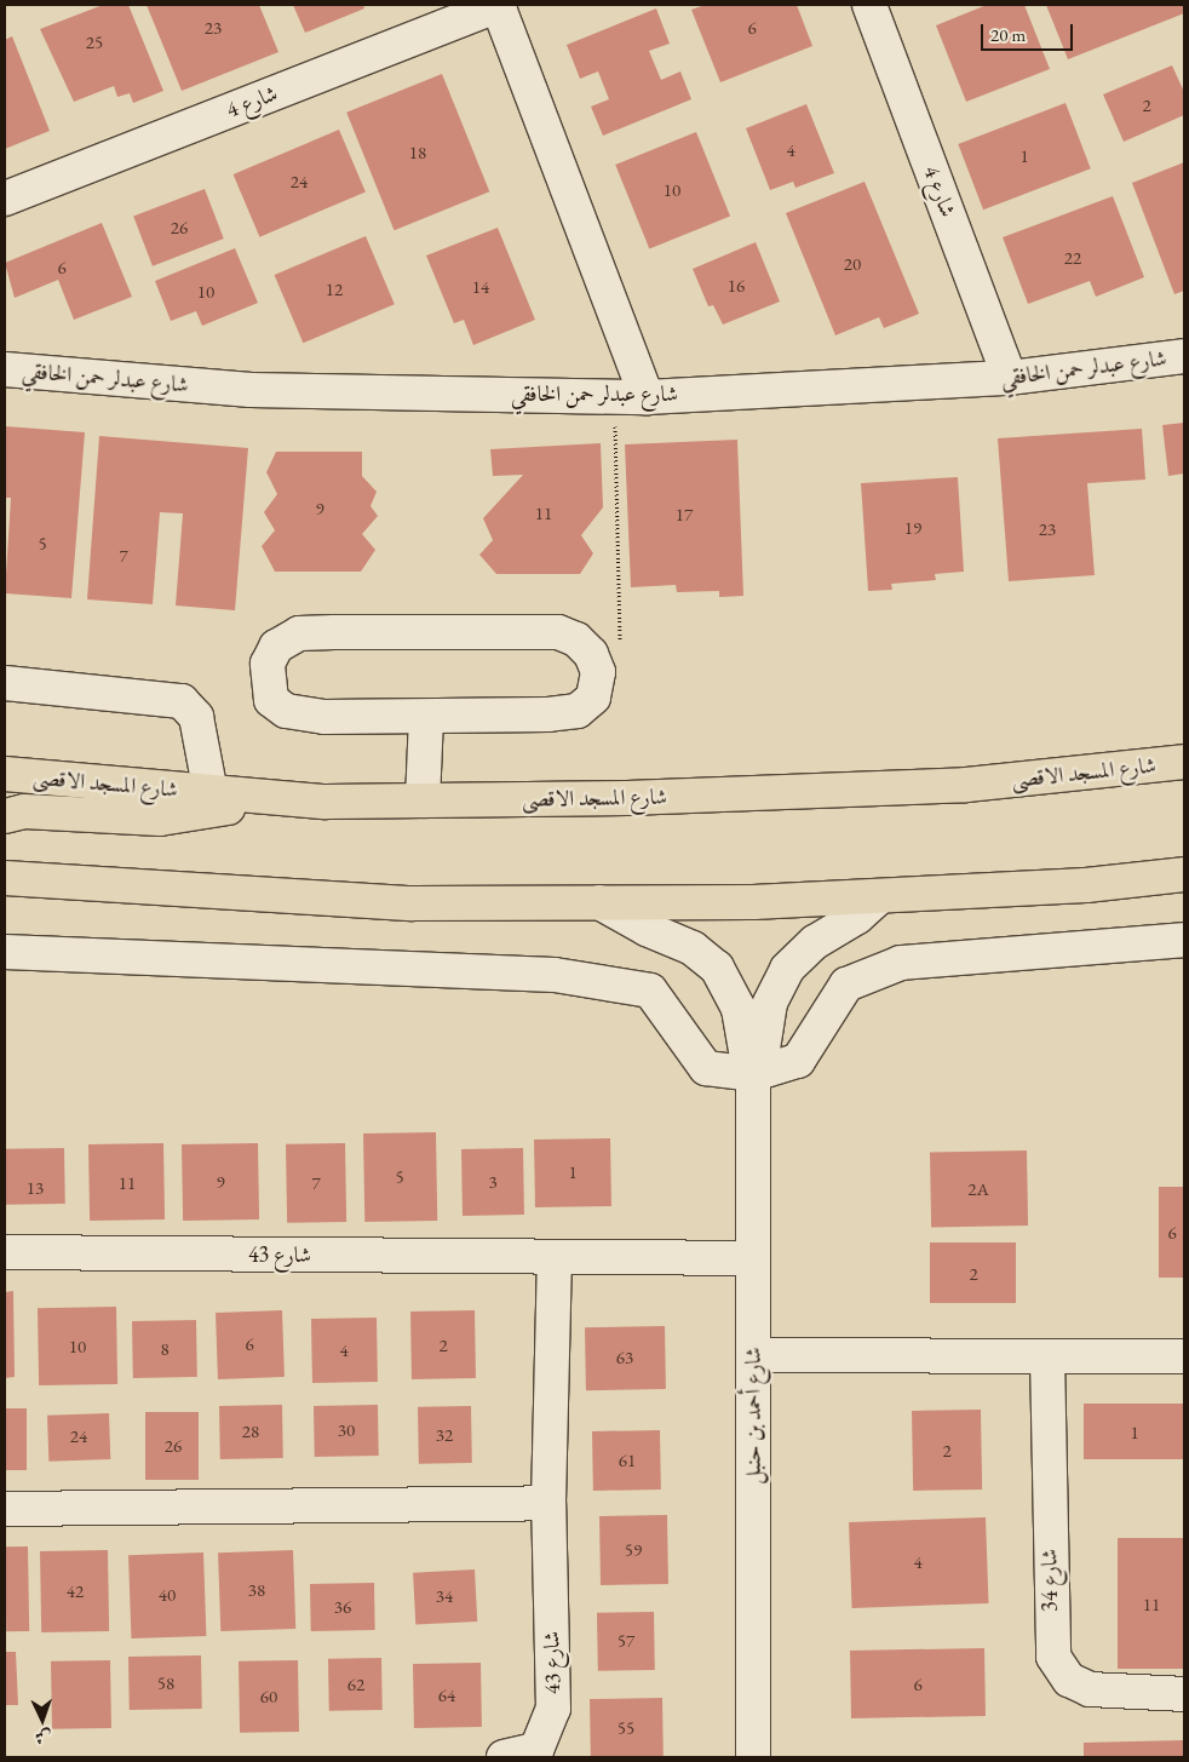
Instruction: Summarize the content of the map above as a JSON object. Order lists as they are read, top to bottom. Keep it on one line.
{"streets":{"main road":["شارع المسجد الاقصى"],"street":["شارع 4","شارع عبدلر حمن الخافقي","شارع 43","شارع أحمد بن حنبل","شارع 34"]},"crossings":[["شارع 4","شارع عبدلر حمن الخافقي"],["شارع 43","شارع أحمد بن حنبل"]],"house_numbers":["23","6","25","2","4","18","1","24","10","26","22","20","6","16","14","12","10","9","11","17","19","23","5","7","1","5","9","3","11","7","13","2A","6","2","6","2","10","8","4","63","30","28","1","32","24","26","2","61","59","4","38","42","40","34","11","36","57","58","62","6","64","60","55"],"scale_bar":"20 m","north":"bottom"}
